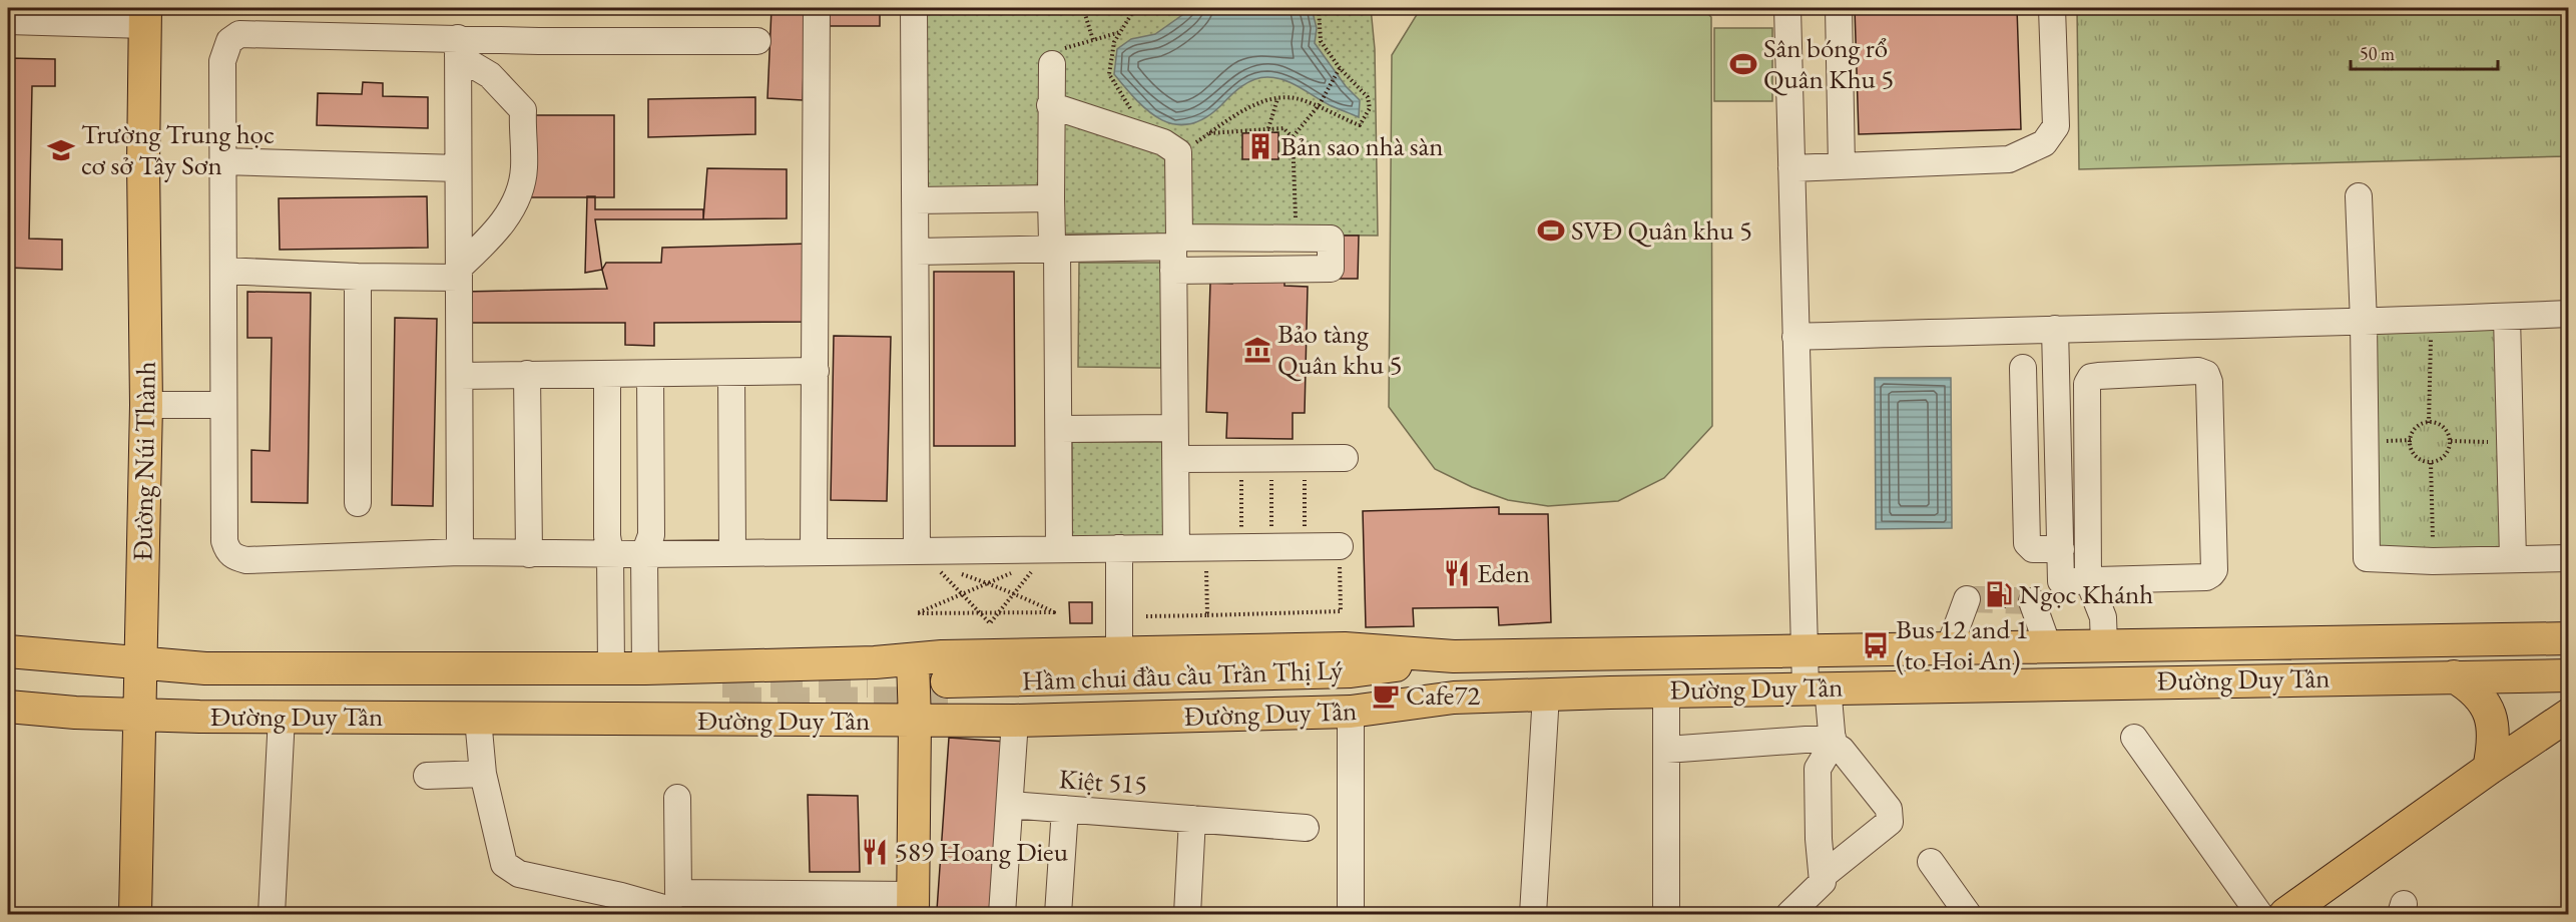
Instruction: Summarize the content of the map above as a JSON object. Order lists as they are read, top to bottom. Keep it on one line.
{"streets":{"main road":["Đường Núi Thành","Hầm chui đầu cầu Trần Thị Lý","Đường Duy Tân"],"street":["Kiệt 515"]},"crossings":[["Đường Núi Thành","Đường Duy Tân"],["Hầm chui đầu cầu Trần Thị Lý","Đường Duy Tân"]],"places":{"sports":["Sân bóng rổ Quân Khu 5","SVĐ Quân khu 5"],"building":["Bản sao nhà sàn"],"school or university":["Trường Trung học cơ sở Tây Sơn"],"museum":["Bảo tàng Quân khu 5"],"restaurant":["Eden","589 Hoang Dieu"],"fuel station":["Ngọc Khánh"],"bus stop":["Bus 12 and 1 (to Hoi An)"],"cafe":["Cafe72"]},"scale_bar":"50 m"}
